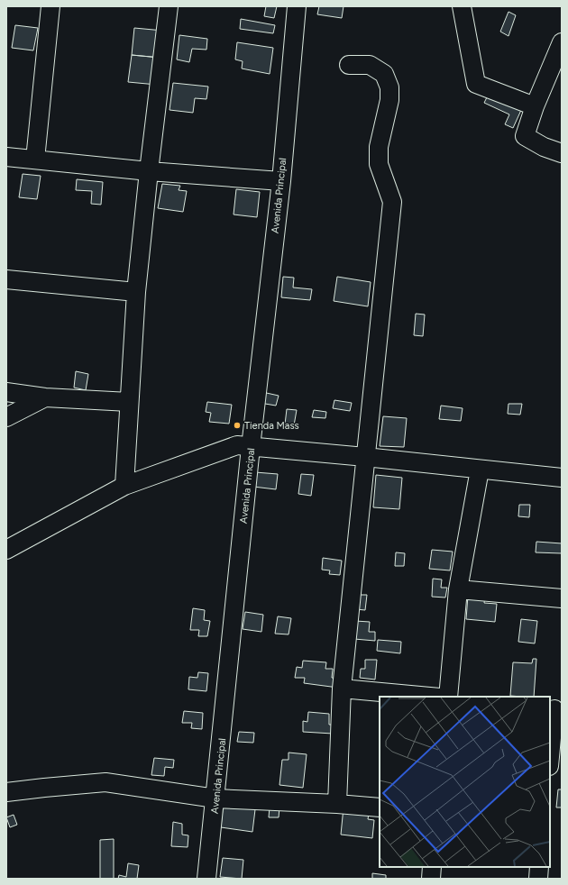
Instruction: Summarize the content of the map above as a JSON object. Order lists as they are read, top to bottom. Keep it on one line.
{"streets":{"street":["Avenida Principal"]},"places":["Tienda Mass"]}
